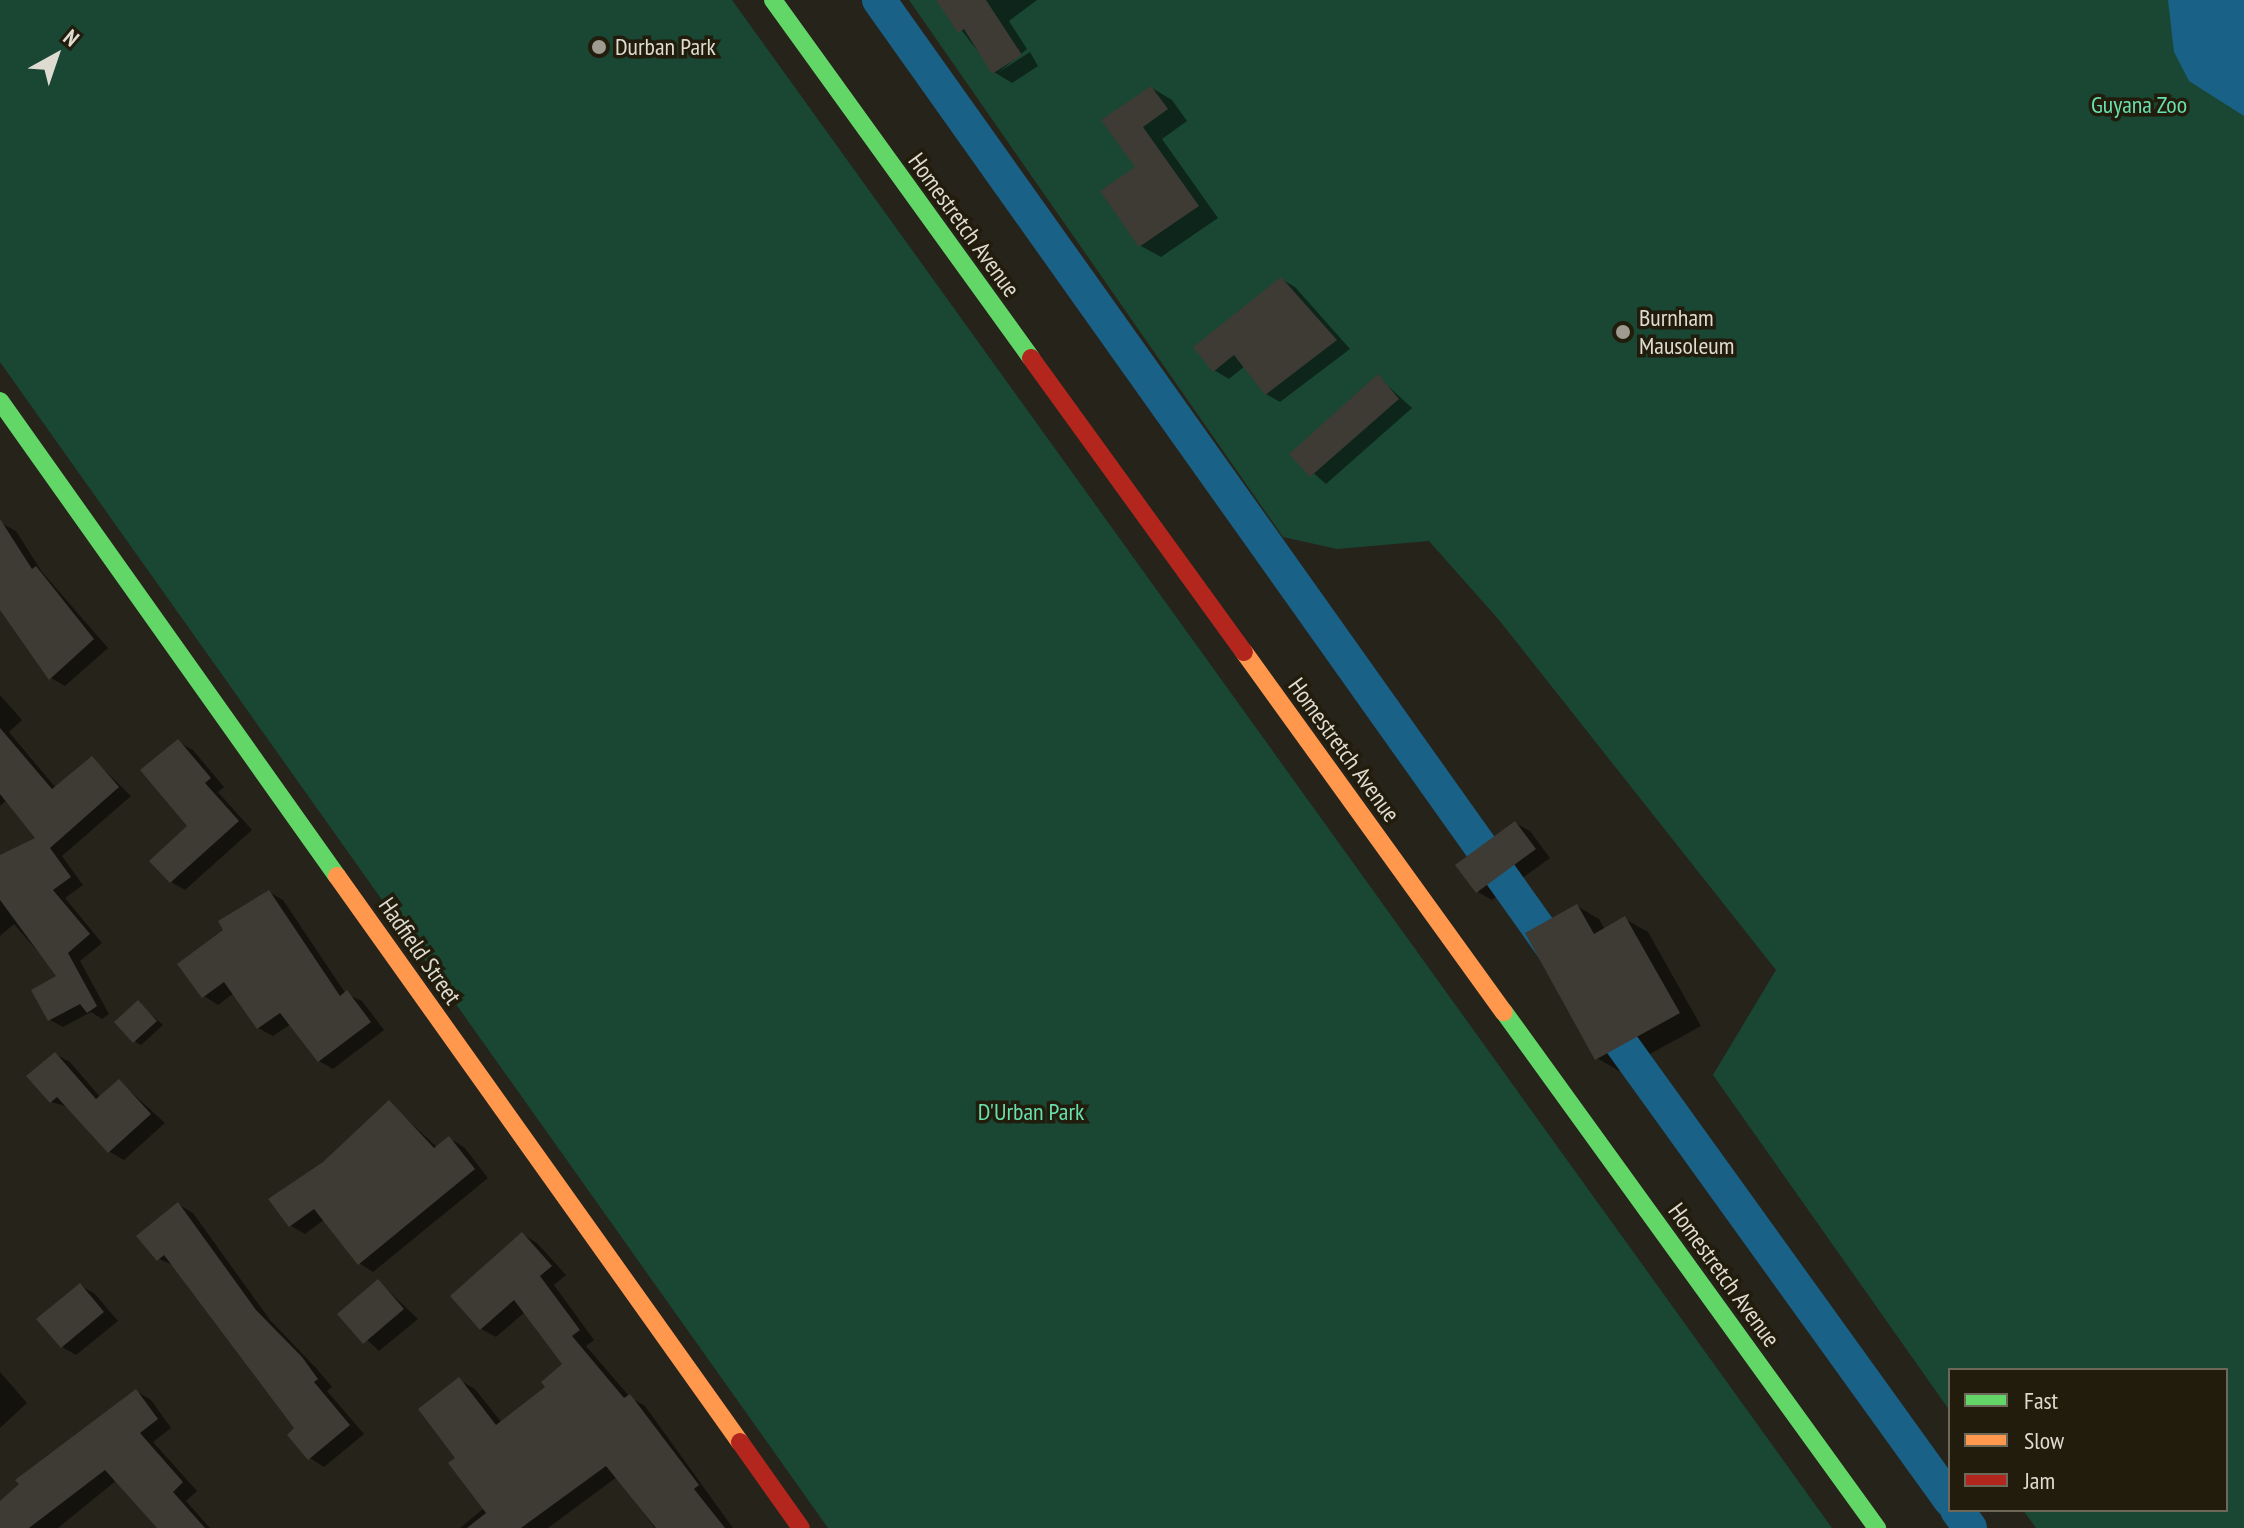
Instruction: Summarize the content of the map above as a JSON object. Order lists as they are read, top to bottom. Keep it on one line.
{"streets":{"main road":["Homestretch Avenue","Hadfield Street"]},"parks":["Guyana Zoo","D'Urban Park"],"places":["Durban Park","Burnham Mausoleum"],"legend":["Fast","Slow","Jam"],"north":"top right"}
